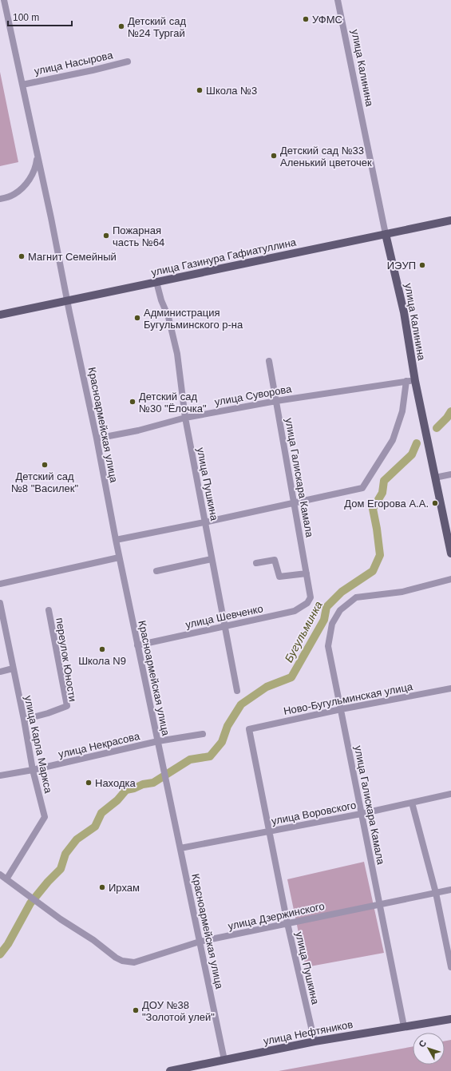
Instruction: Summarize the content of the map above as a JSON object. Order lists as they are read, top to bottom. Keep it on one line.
{"streets":{"main road":["улица Калинина","улица Газинура Гафиатуллина","улица Нефтяников"],"street":["улица Насырова","улица Суворова","Красноармейская улица","улица Галискара Камала","улица Пушкина","улица Шевченко","переулок Юности","Ново-Бугульминская улица","улица Карла Маркса","улица Некрасова","улица Воровского","улица Дзержинского"]},"crossings":[["улица Калинина","улица Газинура Гафиатуллина"],["улица Калинина","улица Суворова"],["улица Газинура Гафиатуллина","Красноармейская улица"],["улица Газинура Гафиатуллина","улица Пушкина"],["улица Суворова","Красноармейская улица"],["улица Суворова","улица Галискара Камала"],["улица Суворова","улица Пушкина"],["Красноармейская улица","улица Шевченко"],["Красноармейская улица","улица Некрасова"],["Красноармейская улица","улица Воровского"],["Красноармейская улица","улица Дзержинского"],["Красноармейская улица","улица Нефтяников"],["улица Галискара Камала","улица Шевченко"],["улица Галискара Камала","Ново-Бугульминская улица"],["улица Галискара Камала","улица Воровского"],["улица Галискара Камала","улица Дзержинского"],["улица Галискара Камала","улица Нефтяников"],["улица Пушкина","улица Шевченко"],["улица Пушкина","Ново-Бугульминская улица"],["улица Пушкина","улица Воровского"],["улица Пушкина","улица Дзержинского"],["улица Пушкина","улица Нефтяников"],["переулок Юности","улица Карла Маркса"],["улица Карла Маркса","улица Некрасова"],["улица Карла Маркса","улица Дзержинского"]],"water":["Бугульминка"],"places":["УФМС","Детский сад №24 Тургай","Школа №3","Детский сад №33 Аленький цветочек","Пожарная часть №64","Магнит Семейный","ИЭУП","Администрация Бугульминского р-на","Детский сад №30 \"Ёлочка\"","Детский сад №8 \"Василек\"","Дом Егорова А.А.","Школа N9","Находка","Ирхам","ДОУ №38 \"Золотой улей\""],"scale_bar":"100 m","north":"top left"}
